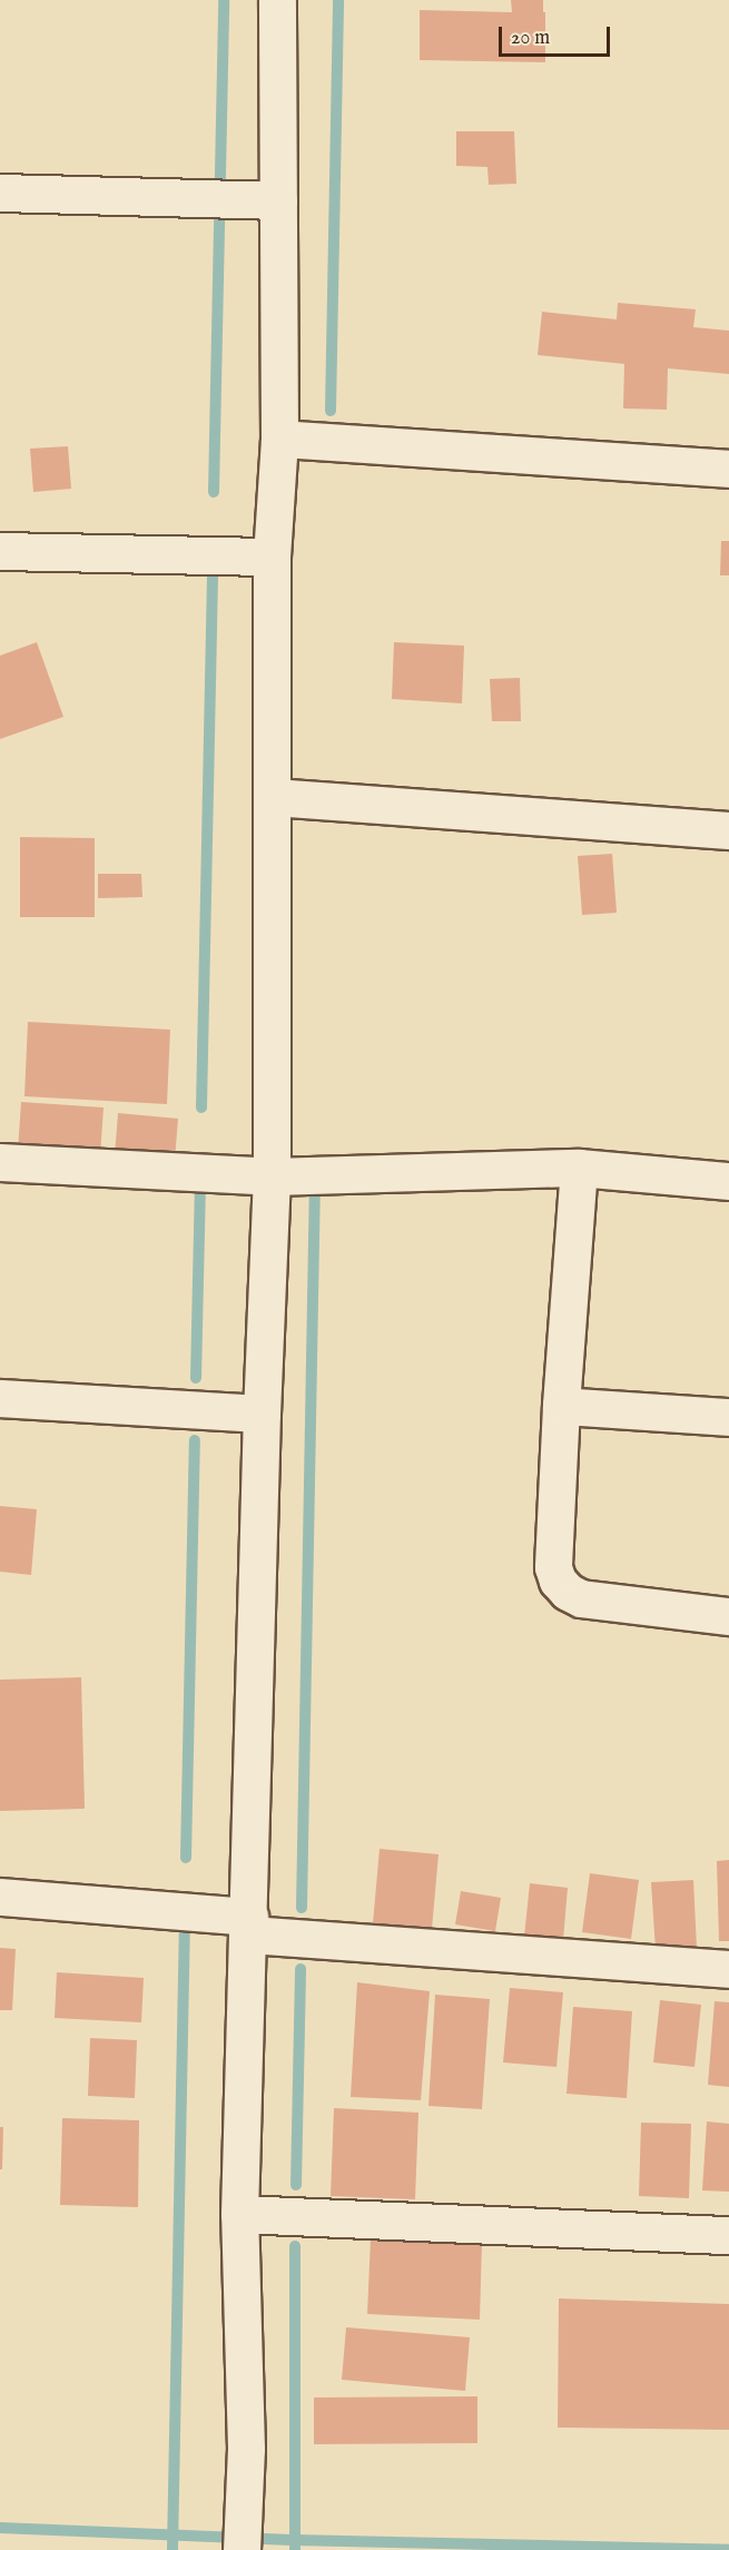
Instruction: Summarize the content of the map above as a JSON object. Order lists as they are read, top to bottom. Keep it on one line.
{"scale_bar":"20 m"}
